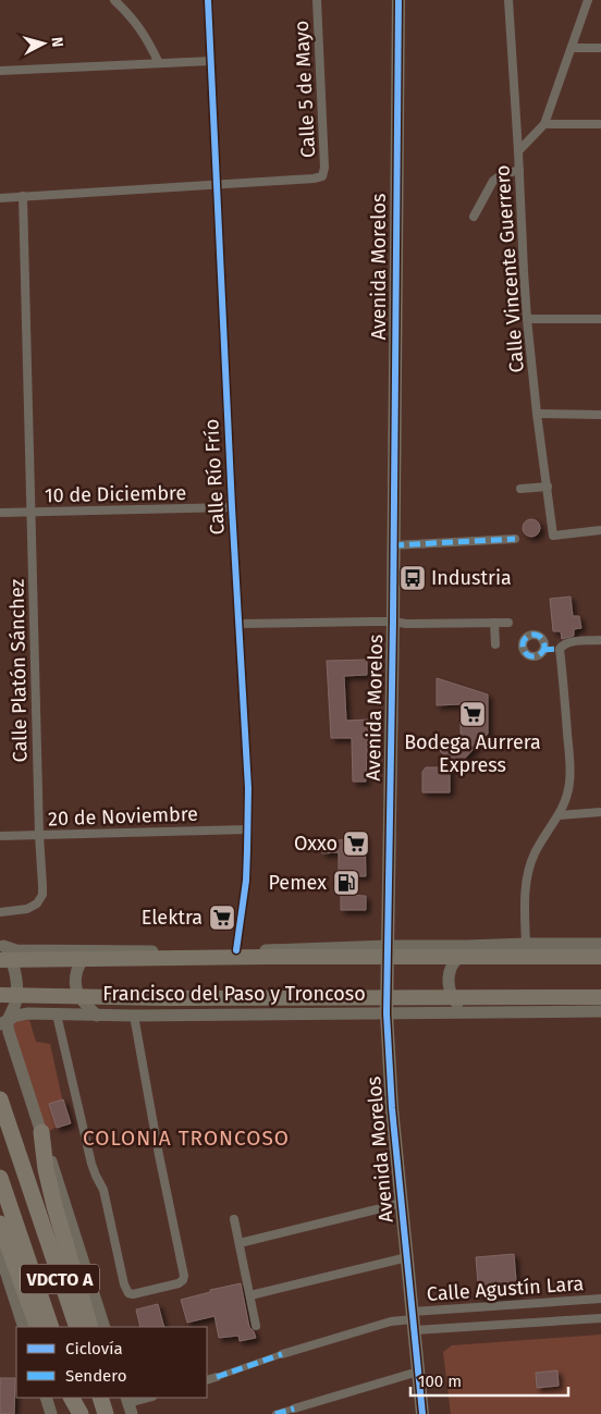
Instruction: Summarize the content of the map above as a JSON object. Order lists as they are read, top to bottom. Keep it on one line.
{"streets":{"highway":["Francisco del Paso y Troncoso","VDCTO A"],"main road":["Avenida Morelos"],"street":["Calle 5 de Mayo","Calle Vincente Guerrero","Calle Río Frío","10 de Diciembre","Calle Platón Sánchez","20 de Noviembre","Calle Agustín Lara"]},"crossings":[["Calle 5 de Mayo","Calle Río Frío"],["Avenida Morelos","Francisco del Paso y Troncoso"],["Avenida Morelos","Calle Agustín Lara"],["Calle Río Frío","10 de Diciembre"],["Calle Río Frío","20 de Noviembre"],["10 de Diciembre","Calle Platón Sánchez"],["Calle Platón Sánchez","20 de Noviembre"]],"districts":["COLONIA TRONCOSO"],"places":{"bus stop":["Industria"],"supermarket":["Bodega Aurrera Express","Oxxo","Elektra"],"fuel station":["Pemex"]},"legend":["Ciclovía","Sendero"],"scale_bar":"100 m","north":"right"}
